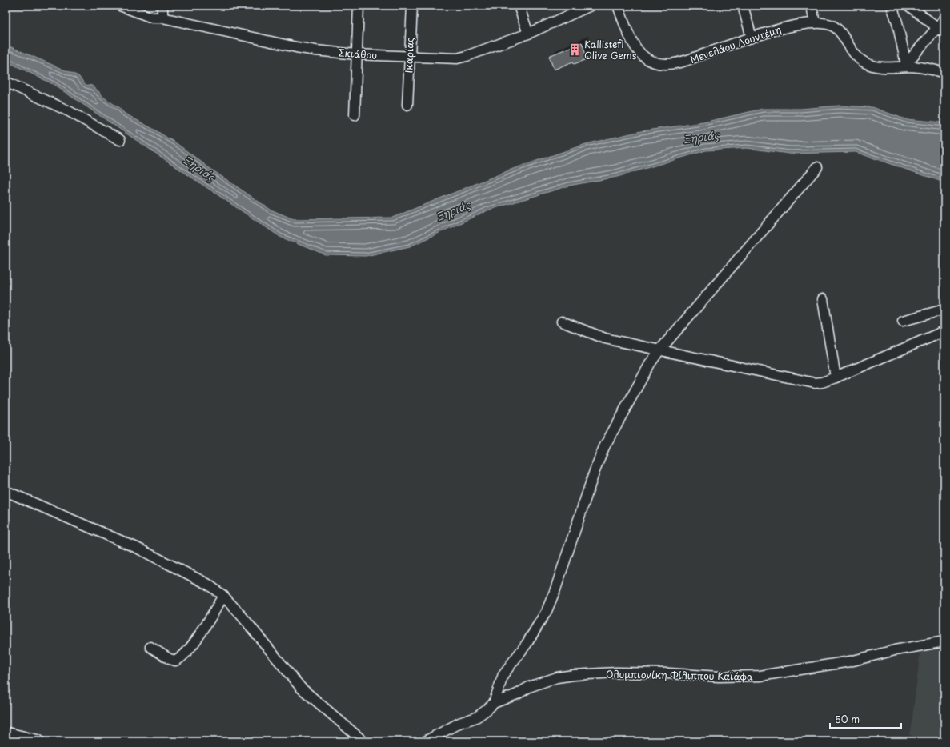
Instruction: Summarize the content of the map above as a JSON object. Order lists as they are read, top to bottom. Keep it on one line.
{"streets":{"street":["Μενελάου Λουντέμη","Σκιάθου","Ικαρίας","Ολυμπιονίκη Φίλιππου Καϊάφα"]},"crossings":[["Σκιάθου","Ικαρίας"]],"water":["Ξηριάς"],"places":{"building":["Kallistefi Olive Gems"]},"scale_bar":"50 m"}
